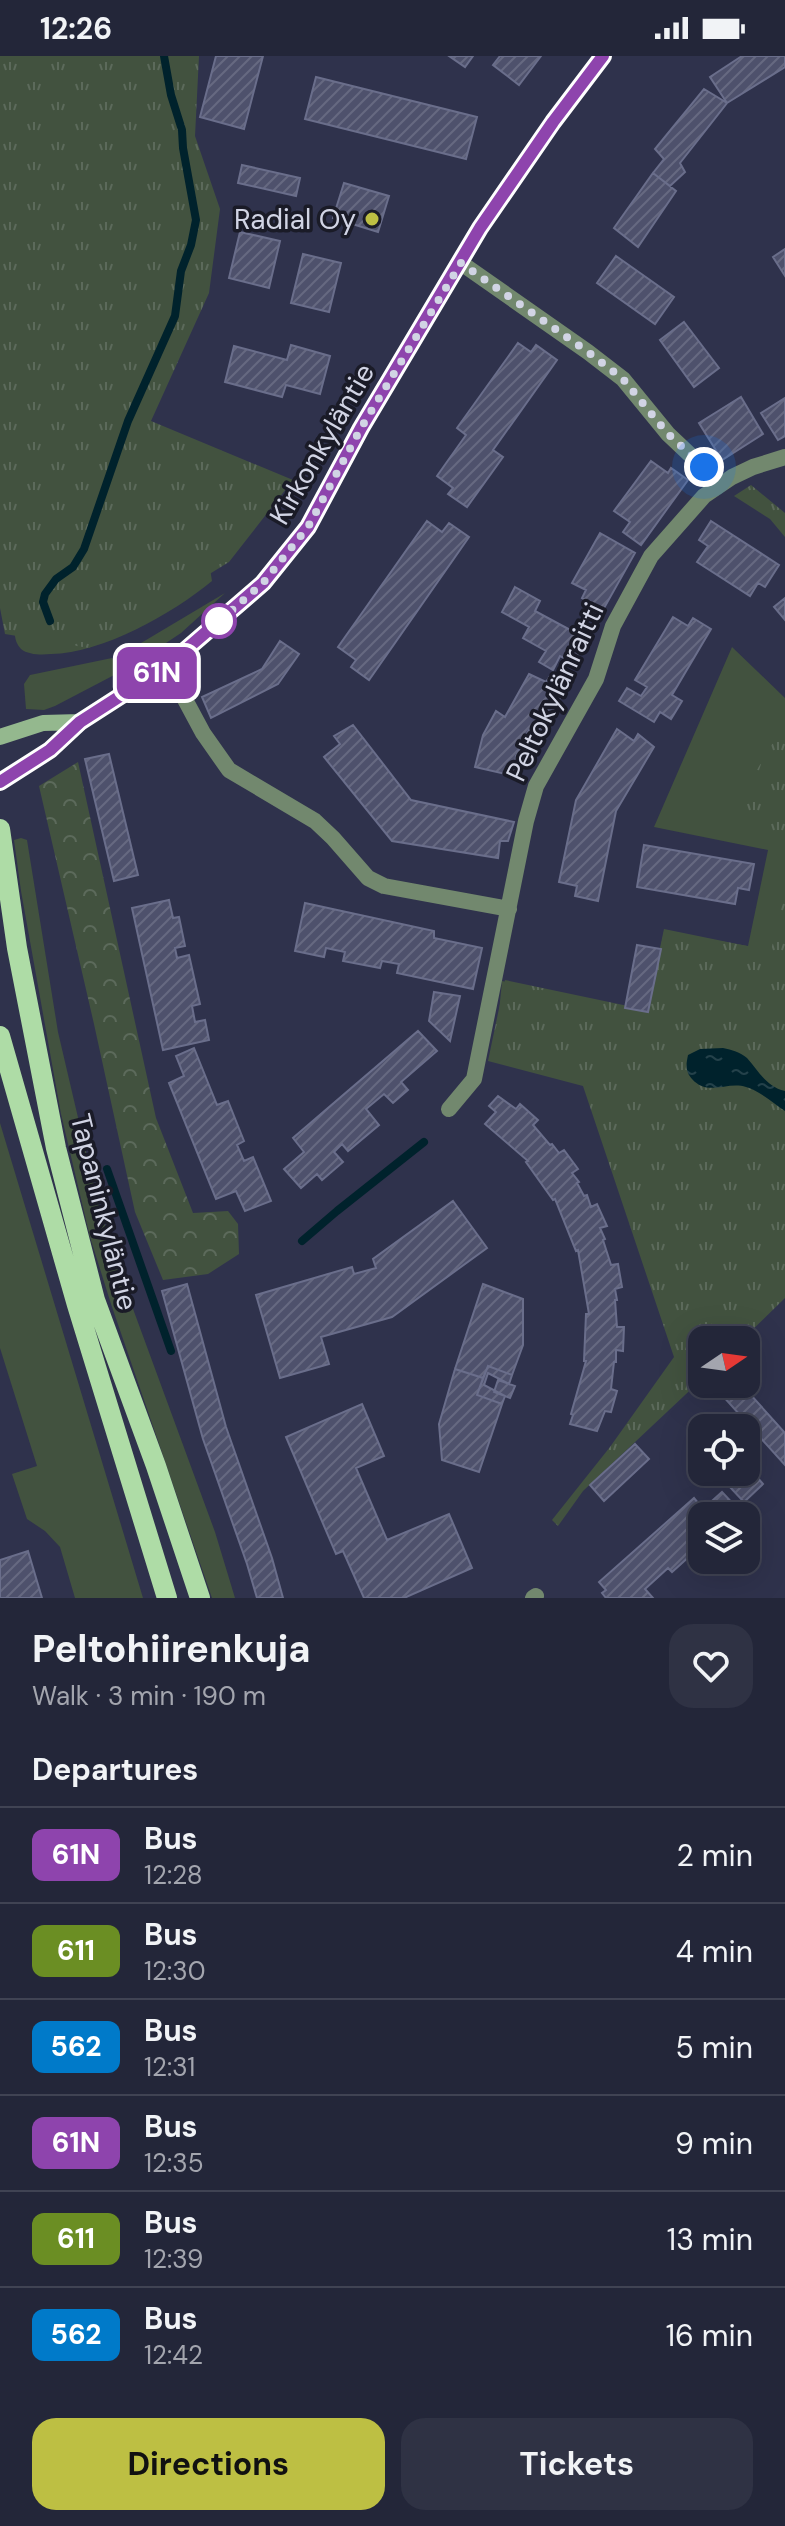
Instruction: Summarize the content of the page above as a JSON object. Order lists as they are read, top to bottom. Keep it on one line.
{"streets":{"main road":["Tapaninkyläntie"],"street":["Kirkonkyläntie","Peltokylänraitti"]},"places":["Radial Oy"],"lines":["bus line 61N"],"north":"right","page":{"status":"12:26","on_map":"61N","heading":[["Peltohiirenkuja","Walk · 3 min · 190 m"],"Departures"],"list":[{"mark":"61N","name":"Bus","note":"12:28","value":"2 min"},{"mark":"611","name":"Bus","note":"12:30","value":"4 min"},{"mark":"562","name":"Bus","note":"12:31","value":"5 min"},{"mark":"61N","name":"Bus","note":"12:35","value":"9 min"},{"mark":"611","name":"Bus","note":"12:39","value":"13 min"},{"mark":"562","name":"Bus","note":"12:42","value":"16 min"}],"buttons":["Directions","Tickets"]}}
